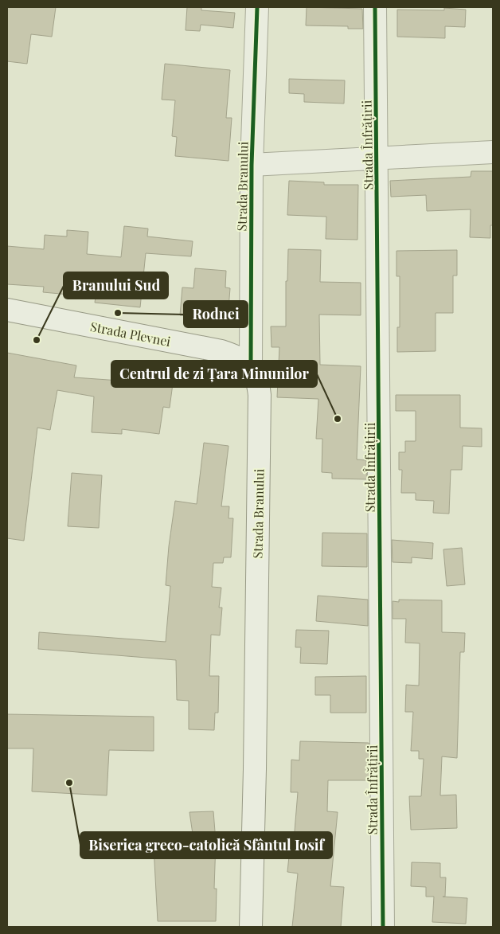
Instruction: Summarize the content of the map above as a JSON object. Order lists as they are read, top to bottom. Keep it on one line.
{"streets":{"street":["Strada Înfrățirii","Strada Branului","Strada Plevnei"]},"crossings":[["Strada Branului","Strada Plevnei"]],"places":["Rodnei","Branului Sud","Centrul de zi Țara Minunilor","Biserica greco-catolică Sfântul Iosif"]}
